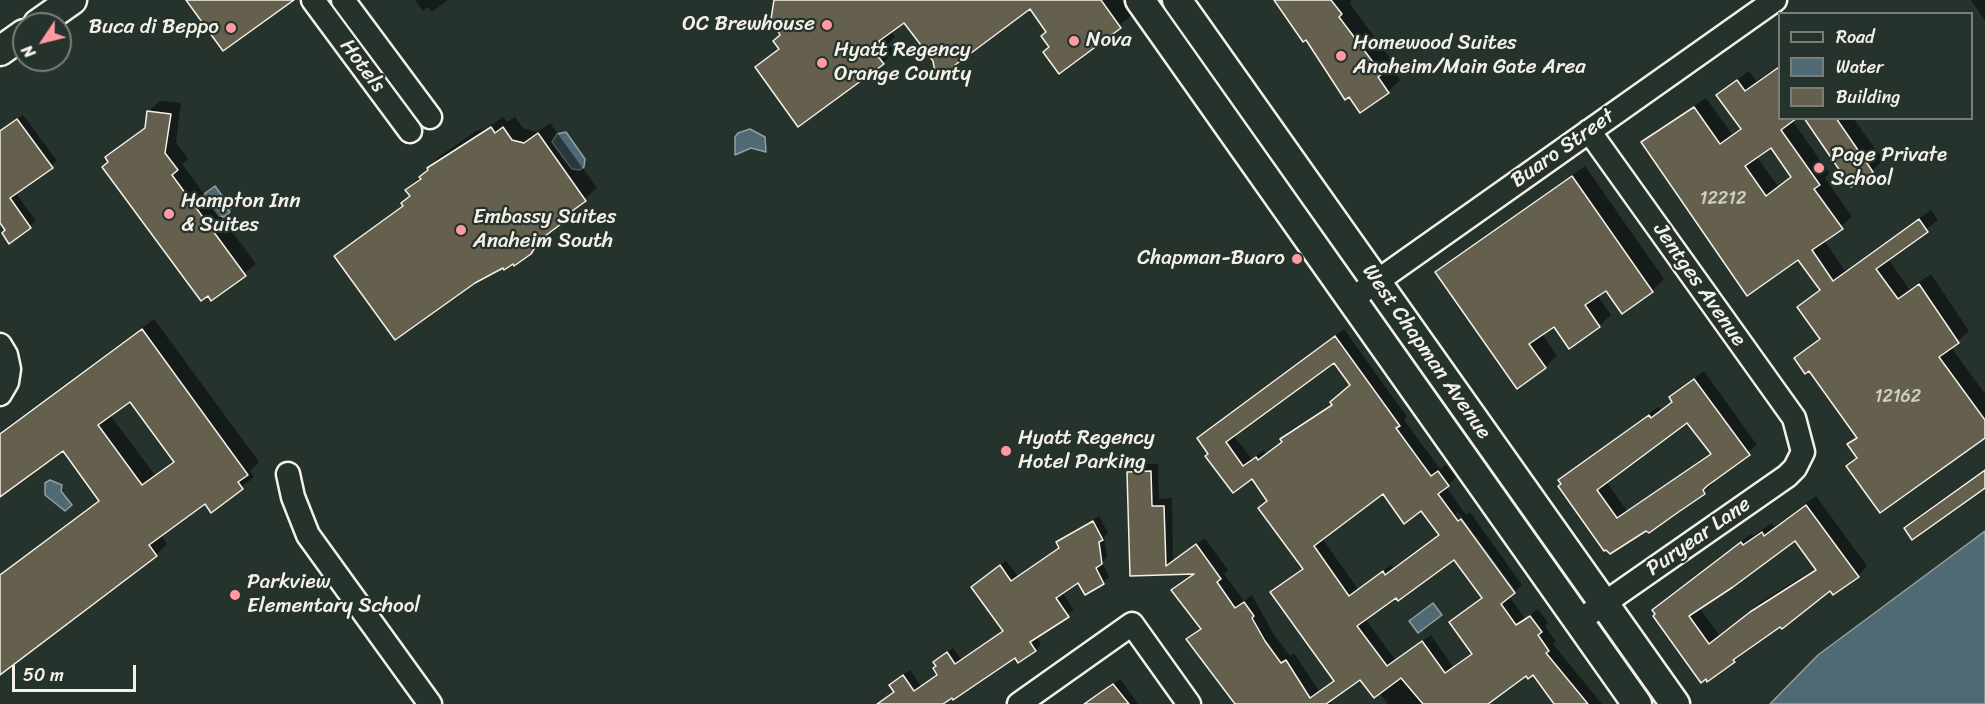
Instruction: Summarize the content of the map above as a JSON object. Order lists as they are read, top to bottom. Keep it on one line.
{"streets":{"main road":["West Chapman Avenue"],"street":["Hotels","Buaro Street","Jentges Avenue","Puryear Lane"]},"crossings":[["Buaro Street","Jentges Avenue"],["Buaro Street","West Chapman Avenue"],["Jentges Avenue","Puryear Lane"],["West Chapman Avenue","Puryear Lane"]],"places":["OC Brewhouse","Buca di Beppo","Nova","Homewood Suites Anaheim/Main Gate Area","Hyatt Regency Orange County","Page Private School","Hampton Inn & Suites","Embassy Suites Anaheim South","Chapman-Buaro","Hyatt Regency Hotel Parking","Parkview Elementary School"],"house_numbers":["12212","12162"],"legend":["Road","Water","Building"],"scale_bar":"50 m","north":"bottom left"}
